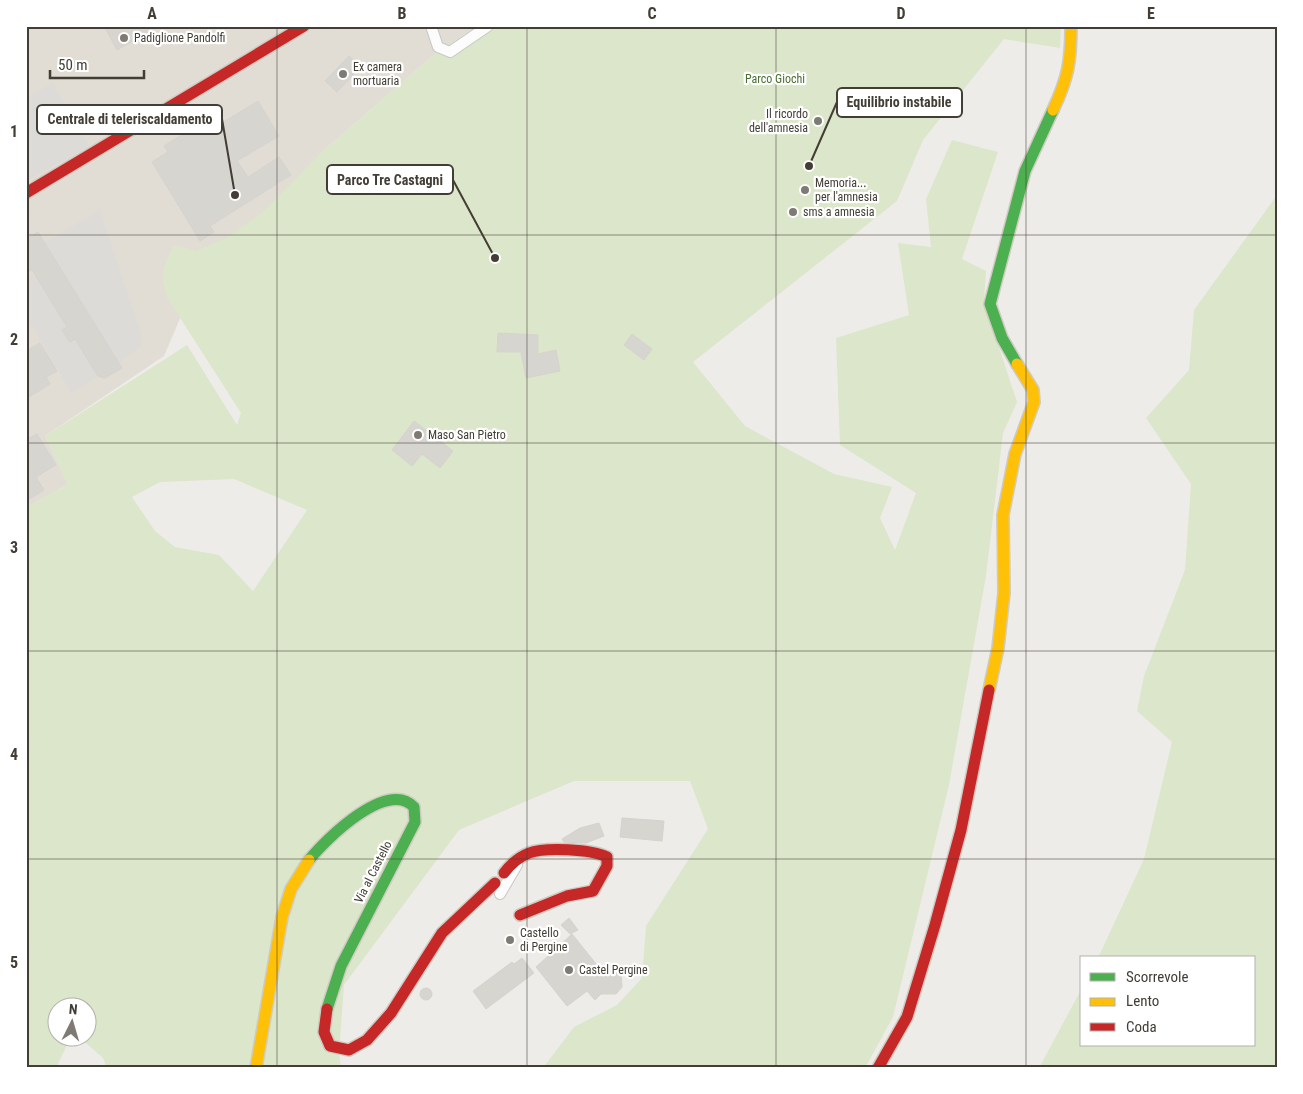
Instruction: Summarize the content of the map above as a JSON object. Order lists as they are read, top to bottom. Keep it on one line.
{"streets":{"street":["Via al Castello"]},"parks":["Parco Giochi"],"places":["Padiglione Pandolfi","Ex camera mortuaria","Il ricordo dell'amnesia","Equilibrio instabile","Memoria... per l'amnesia","Centrale di teleriscaldamento","sms a amnesia","Parco Tre Castagni","Maso San Pietro","Castello di Pergine","Castel Pergine"],"legend":["Scorrevole","Lento","Coda"],"scale_bar":"50 m","north":"top","grid":{"columns":["A","B","C","D","E"],"rows":["1","2","3","4","5"]}}
